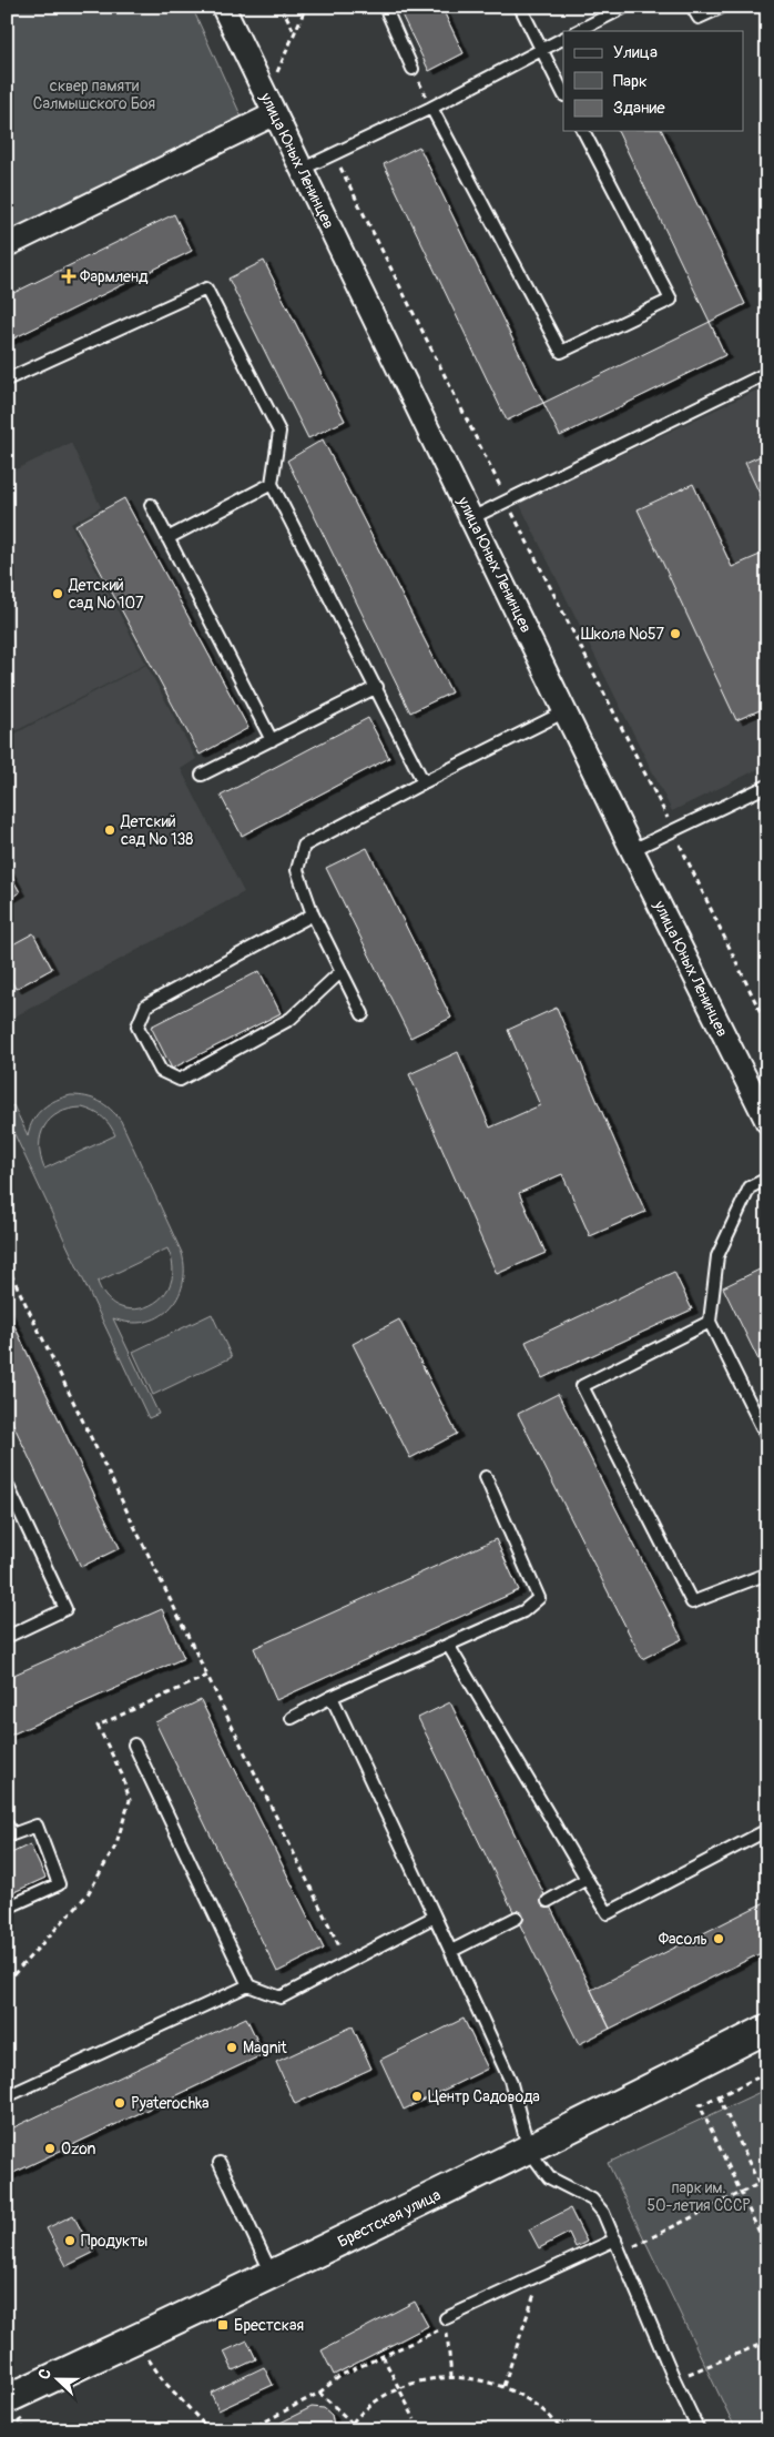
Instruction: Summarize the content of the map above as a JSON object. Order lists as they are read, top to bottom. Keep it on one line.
{"streets":{"street":["улица Юных Ленинцев","Брестская улица"]},"parks":["сквер памяти Салмышского Боя","парк им. 50-летия СССР"],"places":{"health":["Фармленд"],"other":["Детский сад № 107","Школа №57","Детский сад № 138","Фасоль","Magnit","Центр Садовода","Pyaterochka","Ozon","Продукты"],"transit":["Брестская"]},"legend":["Улица","Парк","Здание"],"north":"left"}
